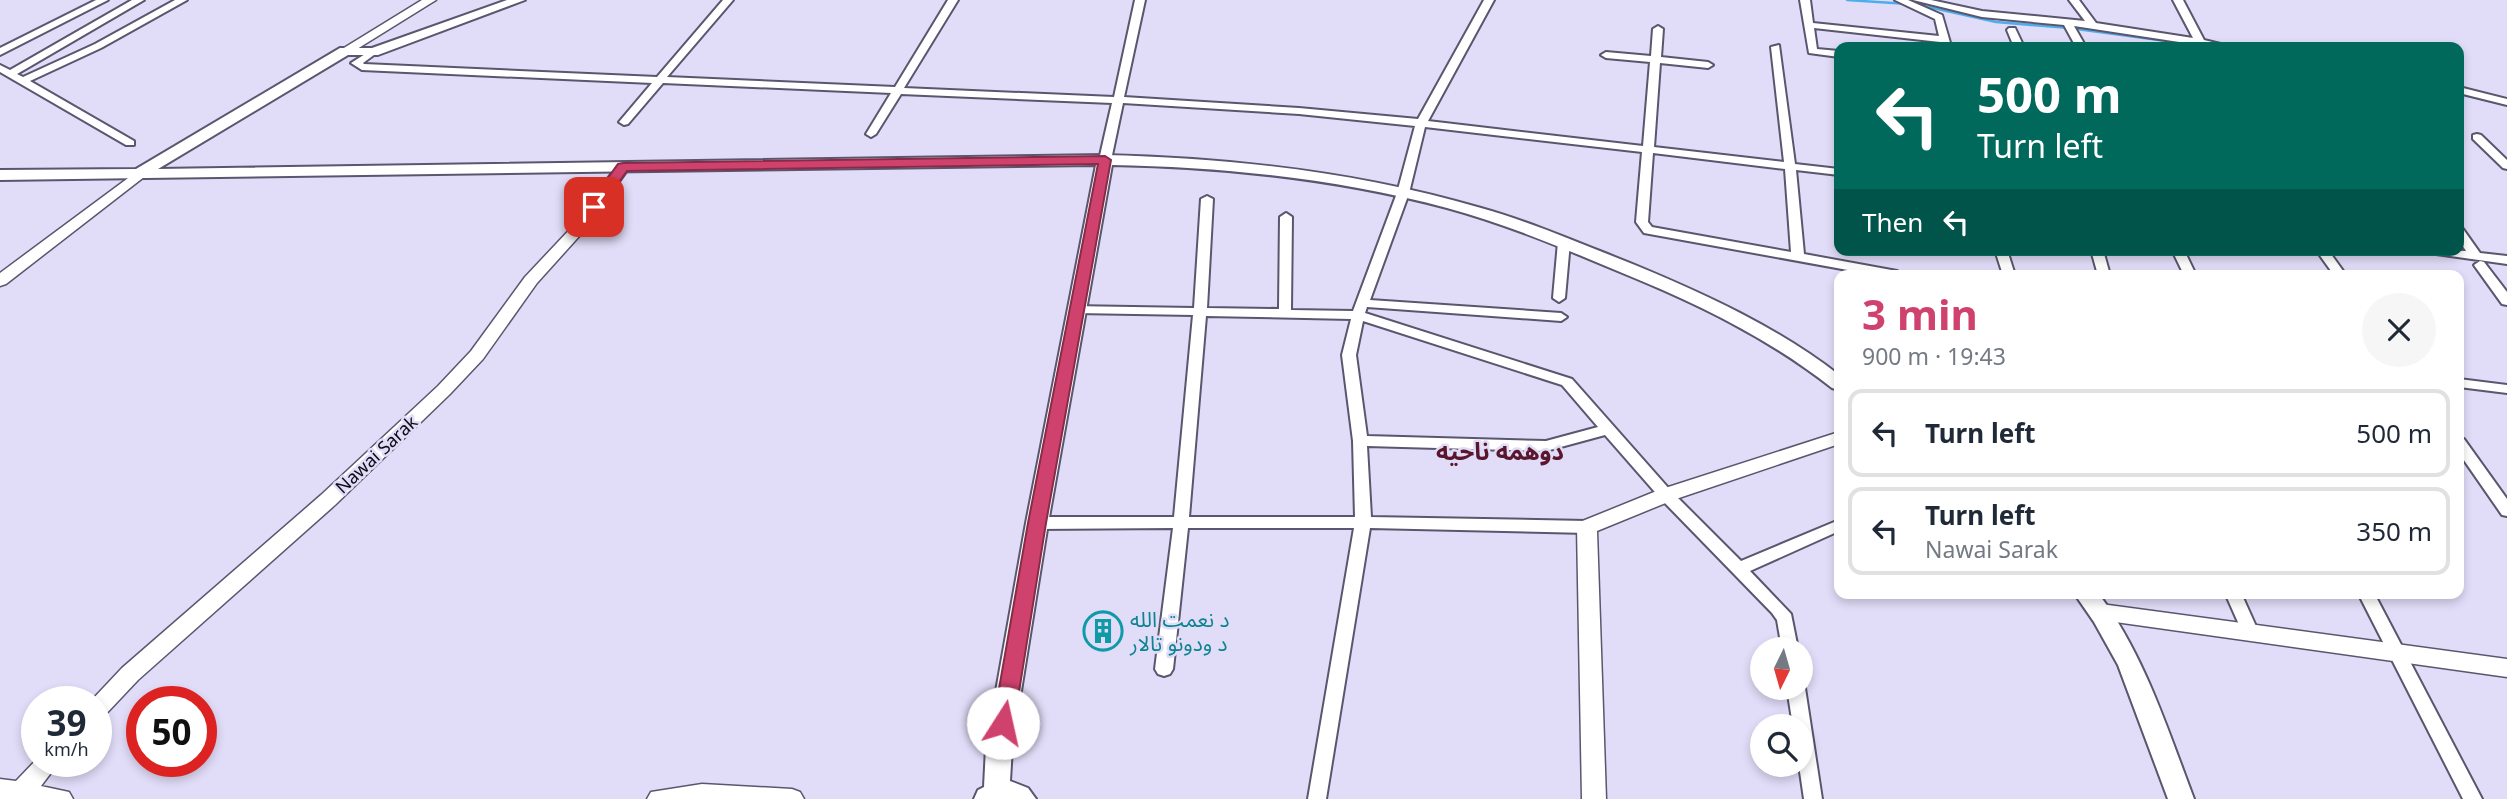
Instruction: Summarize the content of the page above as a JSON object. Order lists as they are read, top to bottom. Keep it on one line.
{"streets":{"street":["Nawai Sarak"]},"districts":["دوهمه ناحیه"],"places":{"building":["د نعمت الله د ودونو تالار"]},"north":"bottom","page":{"turn":["500 m","Turn left"],"then":"Then","heading":["3 min","900 m · 19:43"],"list":[{"name":"Turn left","value":"500 m"},{"name":"Turn left","note":"Nawai Sarak","value":"350 m"}],"speed":"39 km/h","limit":"50"}}
